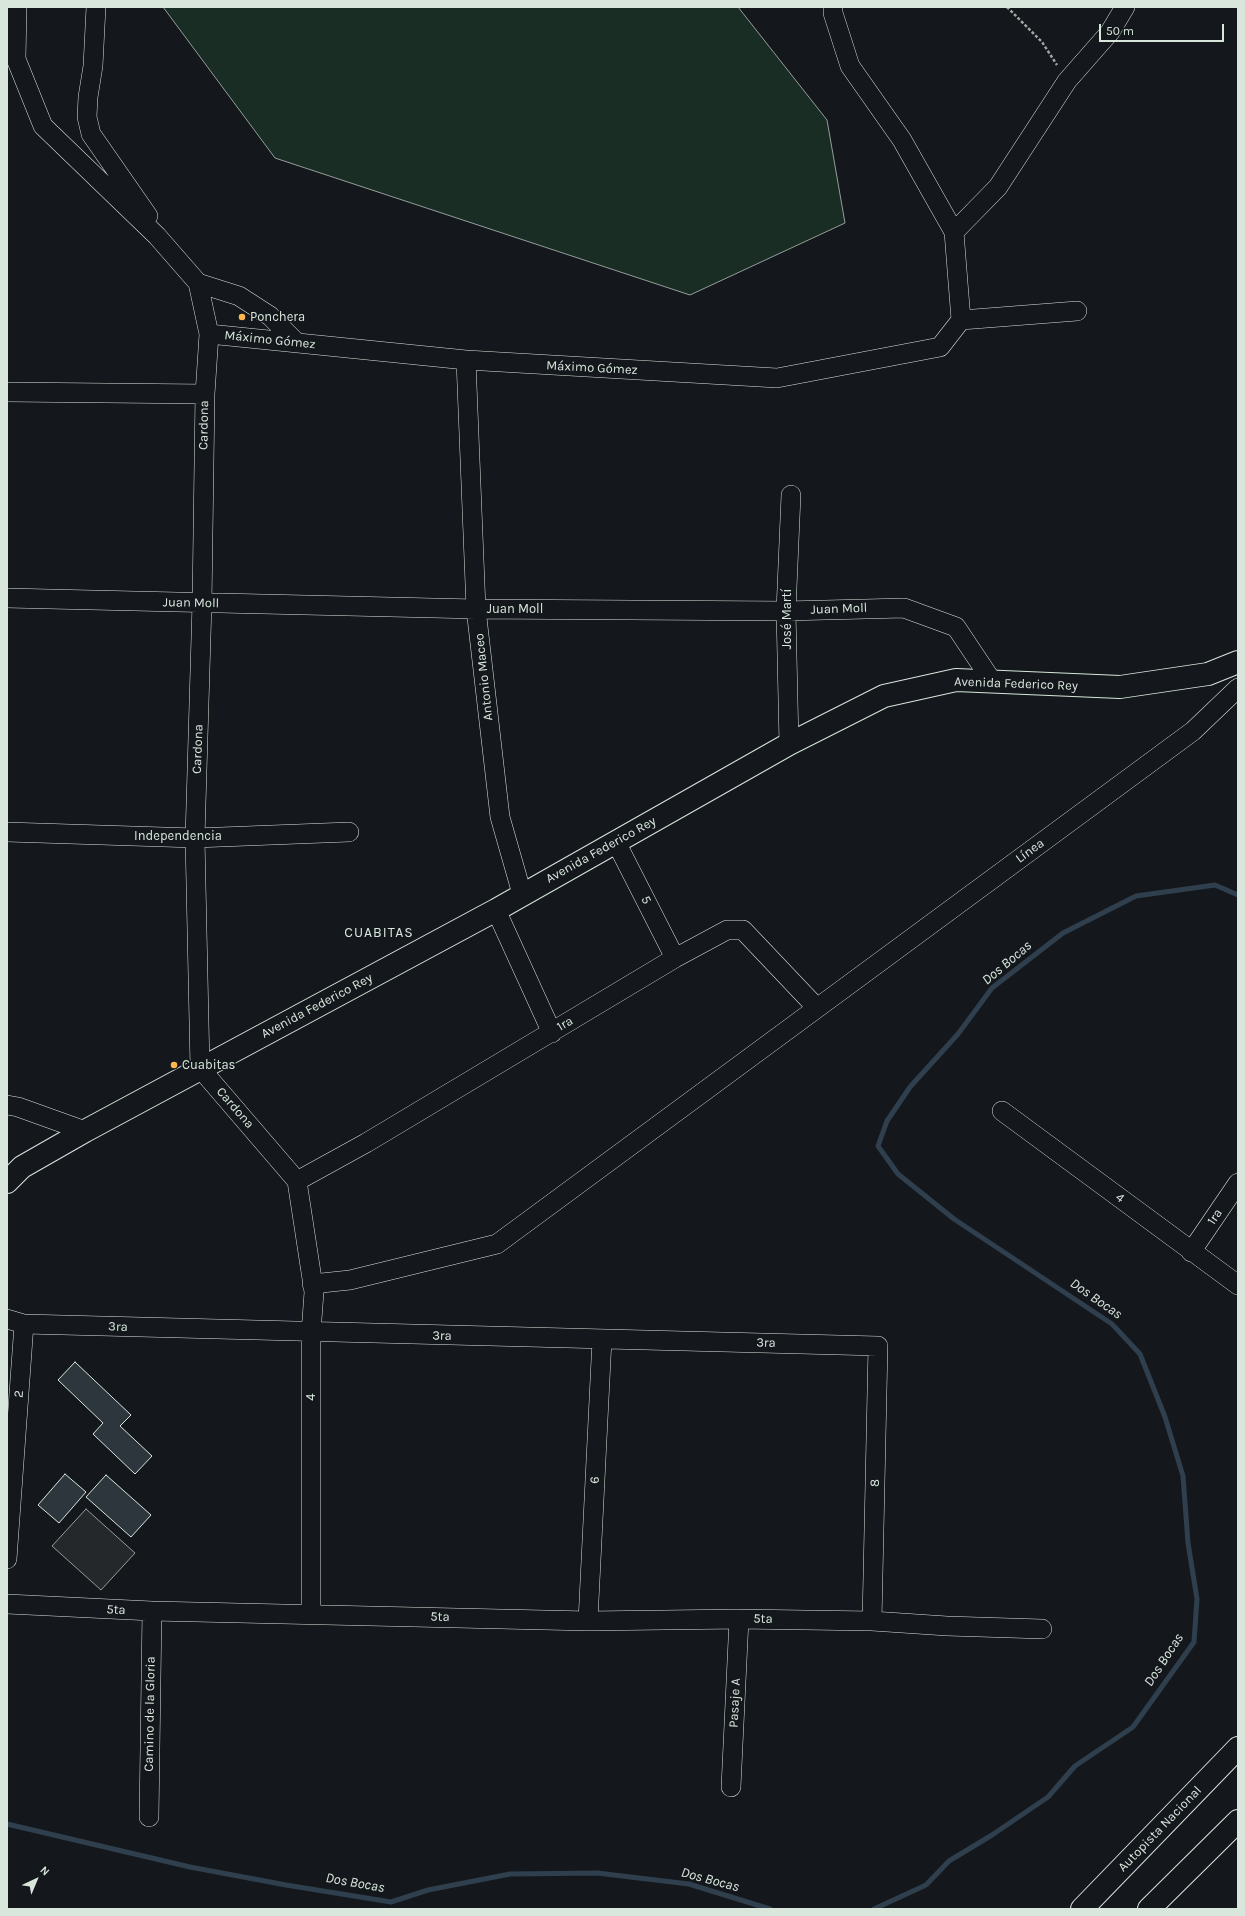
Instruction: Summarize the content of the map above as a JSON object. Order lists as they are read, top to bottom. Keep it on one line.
{"streets":{"main road":["Avenida Federico Rey","Autopista Nacional"],"street":["Máximo Gómez","Cardona","Juan Moll","José Martí","Antonio Maceo","Independencia","Línea","5","1ra","4","3ra","2","6","8","5ta","Pasaje A","Camino de la Gloria"]},"crossings":[["Máximo Gómez","Cardona"],["Máximo Gómez","Antonio Maceo"],["Cardona","Juan Moll"],["Cardona","Avenida Federico Rey"],["Cardona","Independencia"],["Cardona","1ra"],["Cardona","4"],["Juan Moll","José Martí"],["Juan Moll","Antonio Maceo"],["Juan Moll","Avenida Federico Rey"],["José Martí","Avenida Federico Rey"],["Antonio Maceo","Avenida Federico Rey"],["Avenida Federico Rey","5"],["Línea","1ra"],["Línea","4"],["5","1ra"],["1ra","4"],["4","3ra"],["4","5ta"],["3ra","2"],["3ra","6"],["3ra","8"],["6","5ta"],["8","5ta"],["5ta","Pasaje A"],["5ta","Camino de la Gloria"]],"districts":["CUABITAS"],"water":["Dos Bocas"],"places":["Ponchera","Cuabitas"],"scale_bar":"50 m","north":"top right"}
